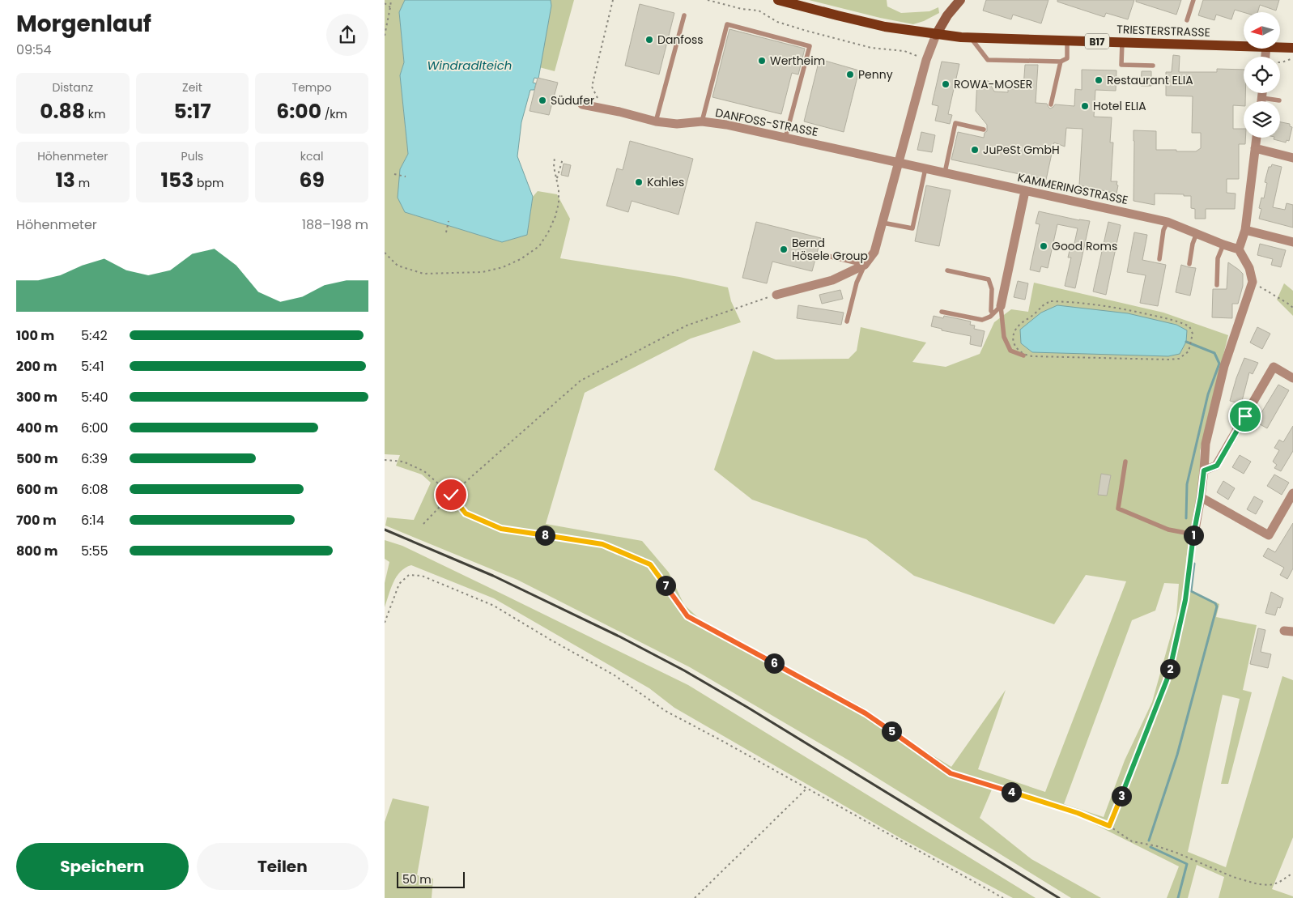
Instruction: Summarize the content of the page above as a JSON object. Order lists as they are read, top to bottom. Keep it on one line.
{"streets":{"main road":["TRIESTERSTRASSE","B17"],"street":["DANFOSS-STRASSE","KAMMERINGSTRASSE"]},"crossings":[["TRIESTERSTRASSE","B17"],["DANFOSS-STRASSE","KAMMERINGSTRASSE"]],"water":["Windradlteich"],"places":["Danfoss","Wertheim","Penny","Restaurant ELIA","ROWA-MOSER","Südufer","Hotel ELIA","JuPeSt GmbH","Kahles","Good Roms","Bernd Hösele Group"],"scale_bar":"50 m","north":"left","page":{"heading":["Morgenlauf","09:54"],"stats":[["Distanz","0.88 km"],["Zeit","5:17"],["Tempo","6:00 /km"],["Höhenmeter","13 m"],["Puls","153 bpm"],["kcal","69"]],"chart":["Höhenmeter","188–198 m"],"list":[{"name":"100 m","note":"5:42"},{"name":"200 m","note":"5:41"},{"name":"300 m","note":"5:40"},{"name":"400 m","note":"6:00"},{"name":"500 m","note":"6:39"},{"name":"600 m","note":"6:08"},{"name":"700 m","note":"6:14"},{"name":"800 m","note":"5:55"}],"pins":["1","8","7","6","2","5","4","3"],"buttons":["Speichern","Teilen"],"scale":"50 m"}}
